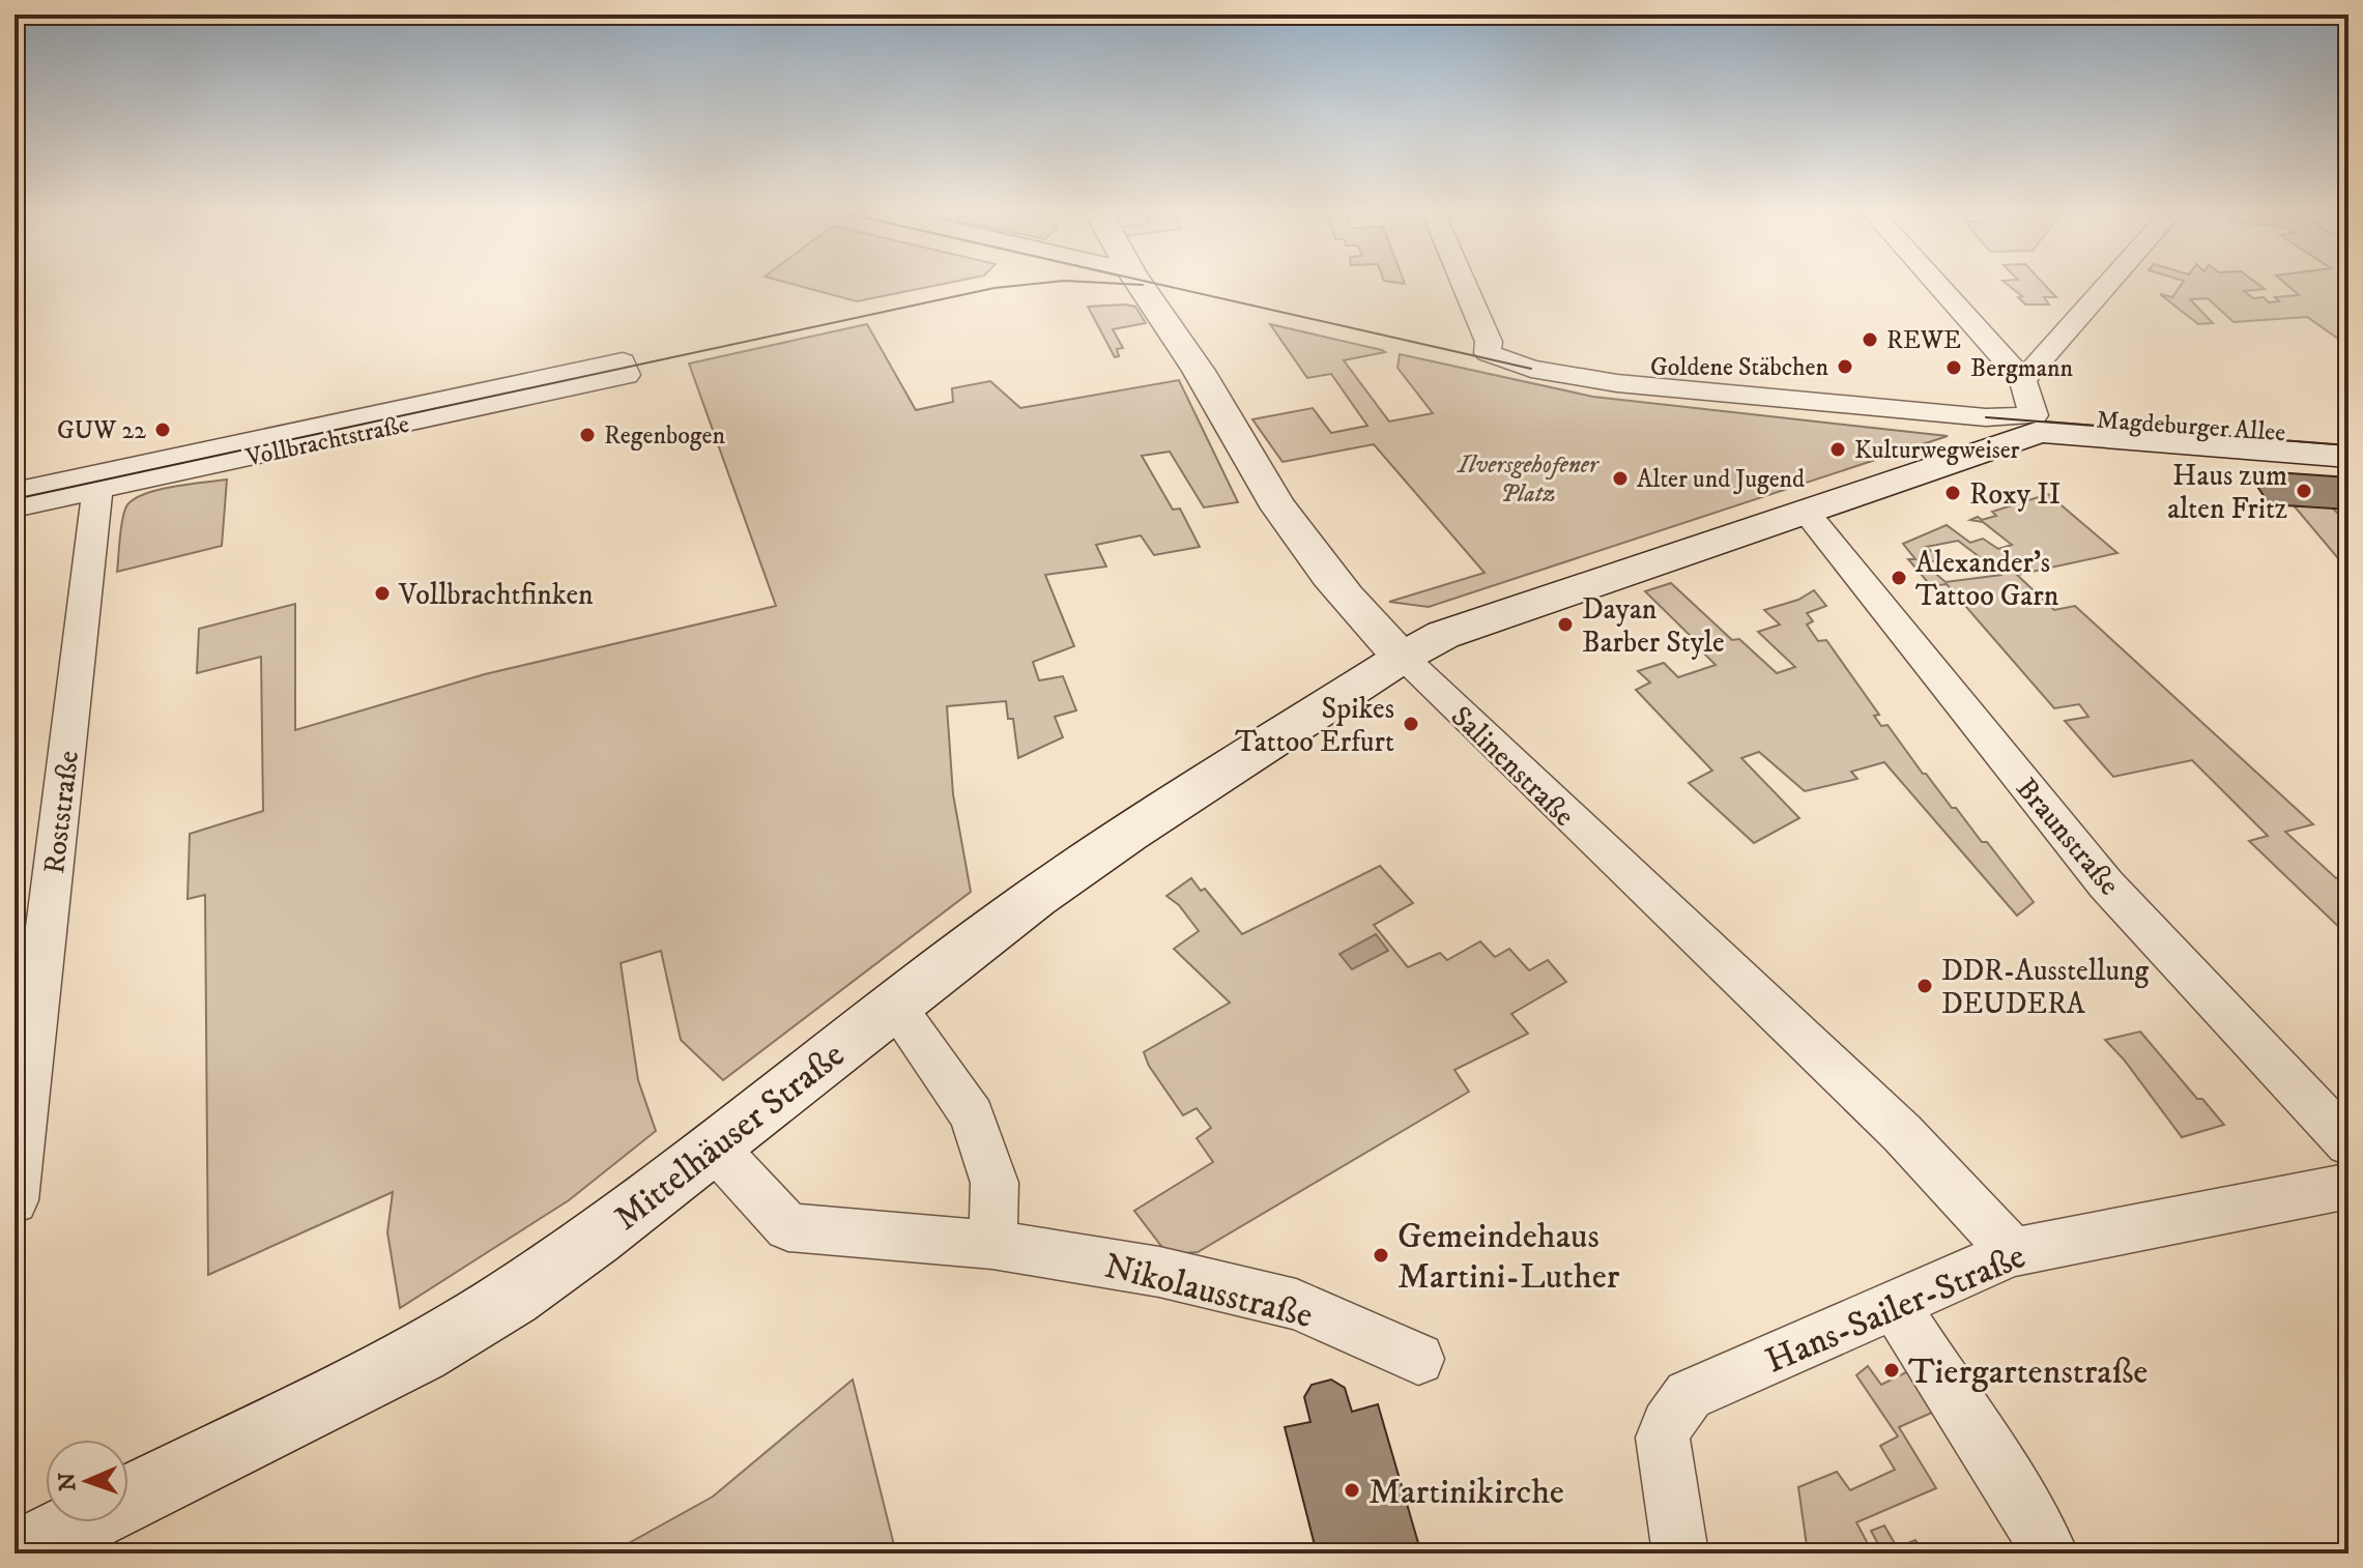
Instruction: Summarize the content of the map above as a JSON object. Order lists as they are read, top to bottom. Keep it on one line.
{"streets":{"main road":["Magdeburger Allee","Salinenstraße","Mittelhäuser Straße"],"street":["Vollbrachtstraße","Roststraße","Braunstraße","Nikolausstraße","Hans-Sailer-Straße"]},"crossings":[["Vollbrachtstraße","Roststraße"],["Salinenstraße","Mittelhäuser Straße"],["Salinenstraße","Hans-Sailer-Straße"],["Mittelhäuser Straße","Nikolausstraße"]],"parks":["Ilversgehofener Platz"],"places":["REWE","Goldene Stäbchen","Bergmann","GUW 22","Regenbogen","Kulturwegweiser","Alter und Jugend","Haus zum alten Fritz","Roxy II","Alexander's Tattoo Garn","Vollbrachtfinken","Dayan Barber Style","Spikes Tattoo Erfurt","DDR-Ausstellung DEUDERA","Gemeindehaus Martini-Luther","Tiergartenstraße","Martinikirche"],"north":"left"}
